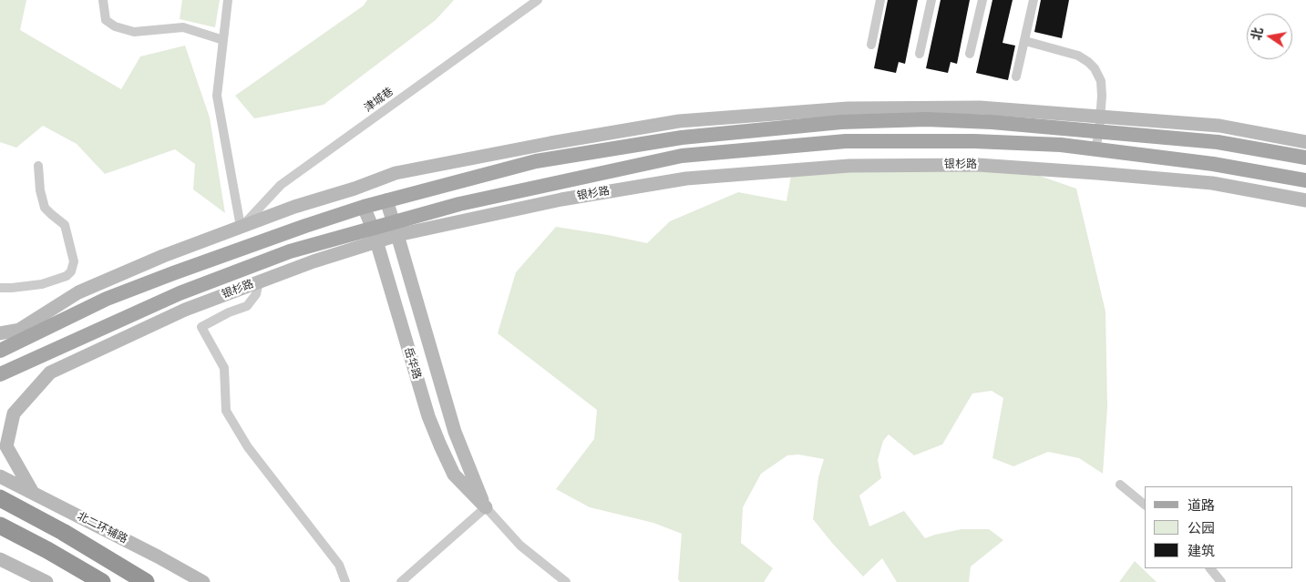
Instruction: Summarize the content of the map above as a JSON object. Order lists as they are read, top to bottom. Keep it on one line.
{"streets":{"main road":["银杉路"],"street":["津城巷","岳华路","北二环辅路"]},"crossings":[["银杉路","岳华路"],["银杉路","北二环辅路"]],"legend":["道路","公园","建筑"],"north":"left"}
